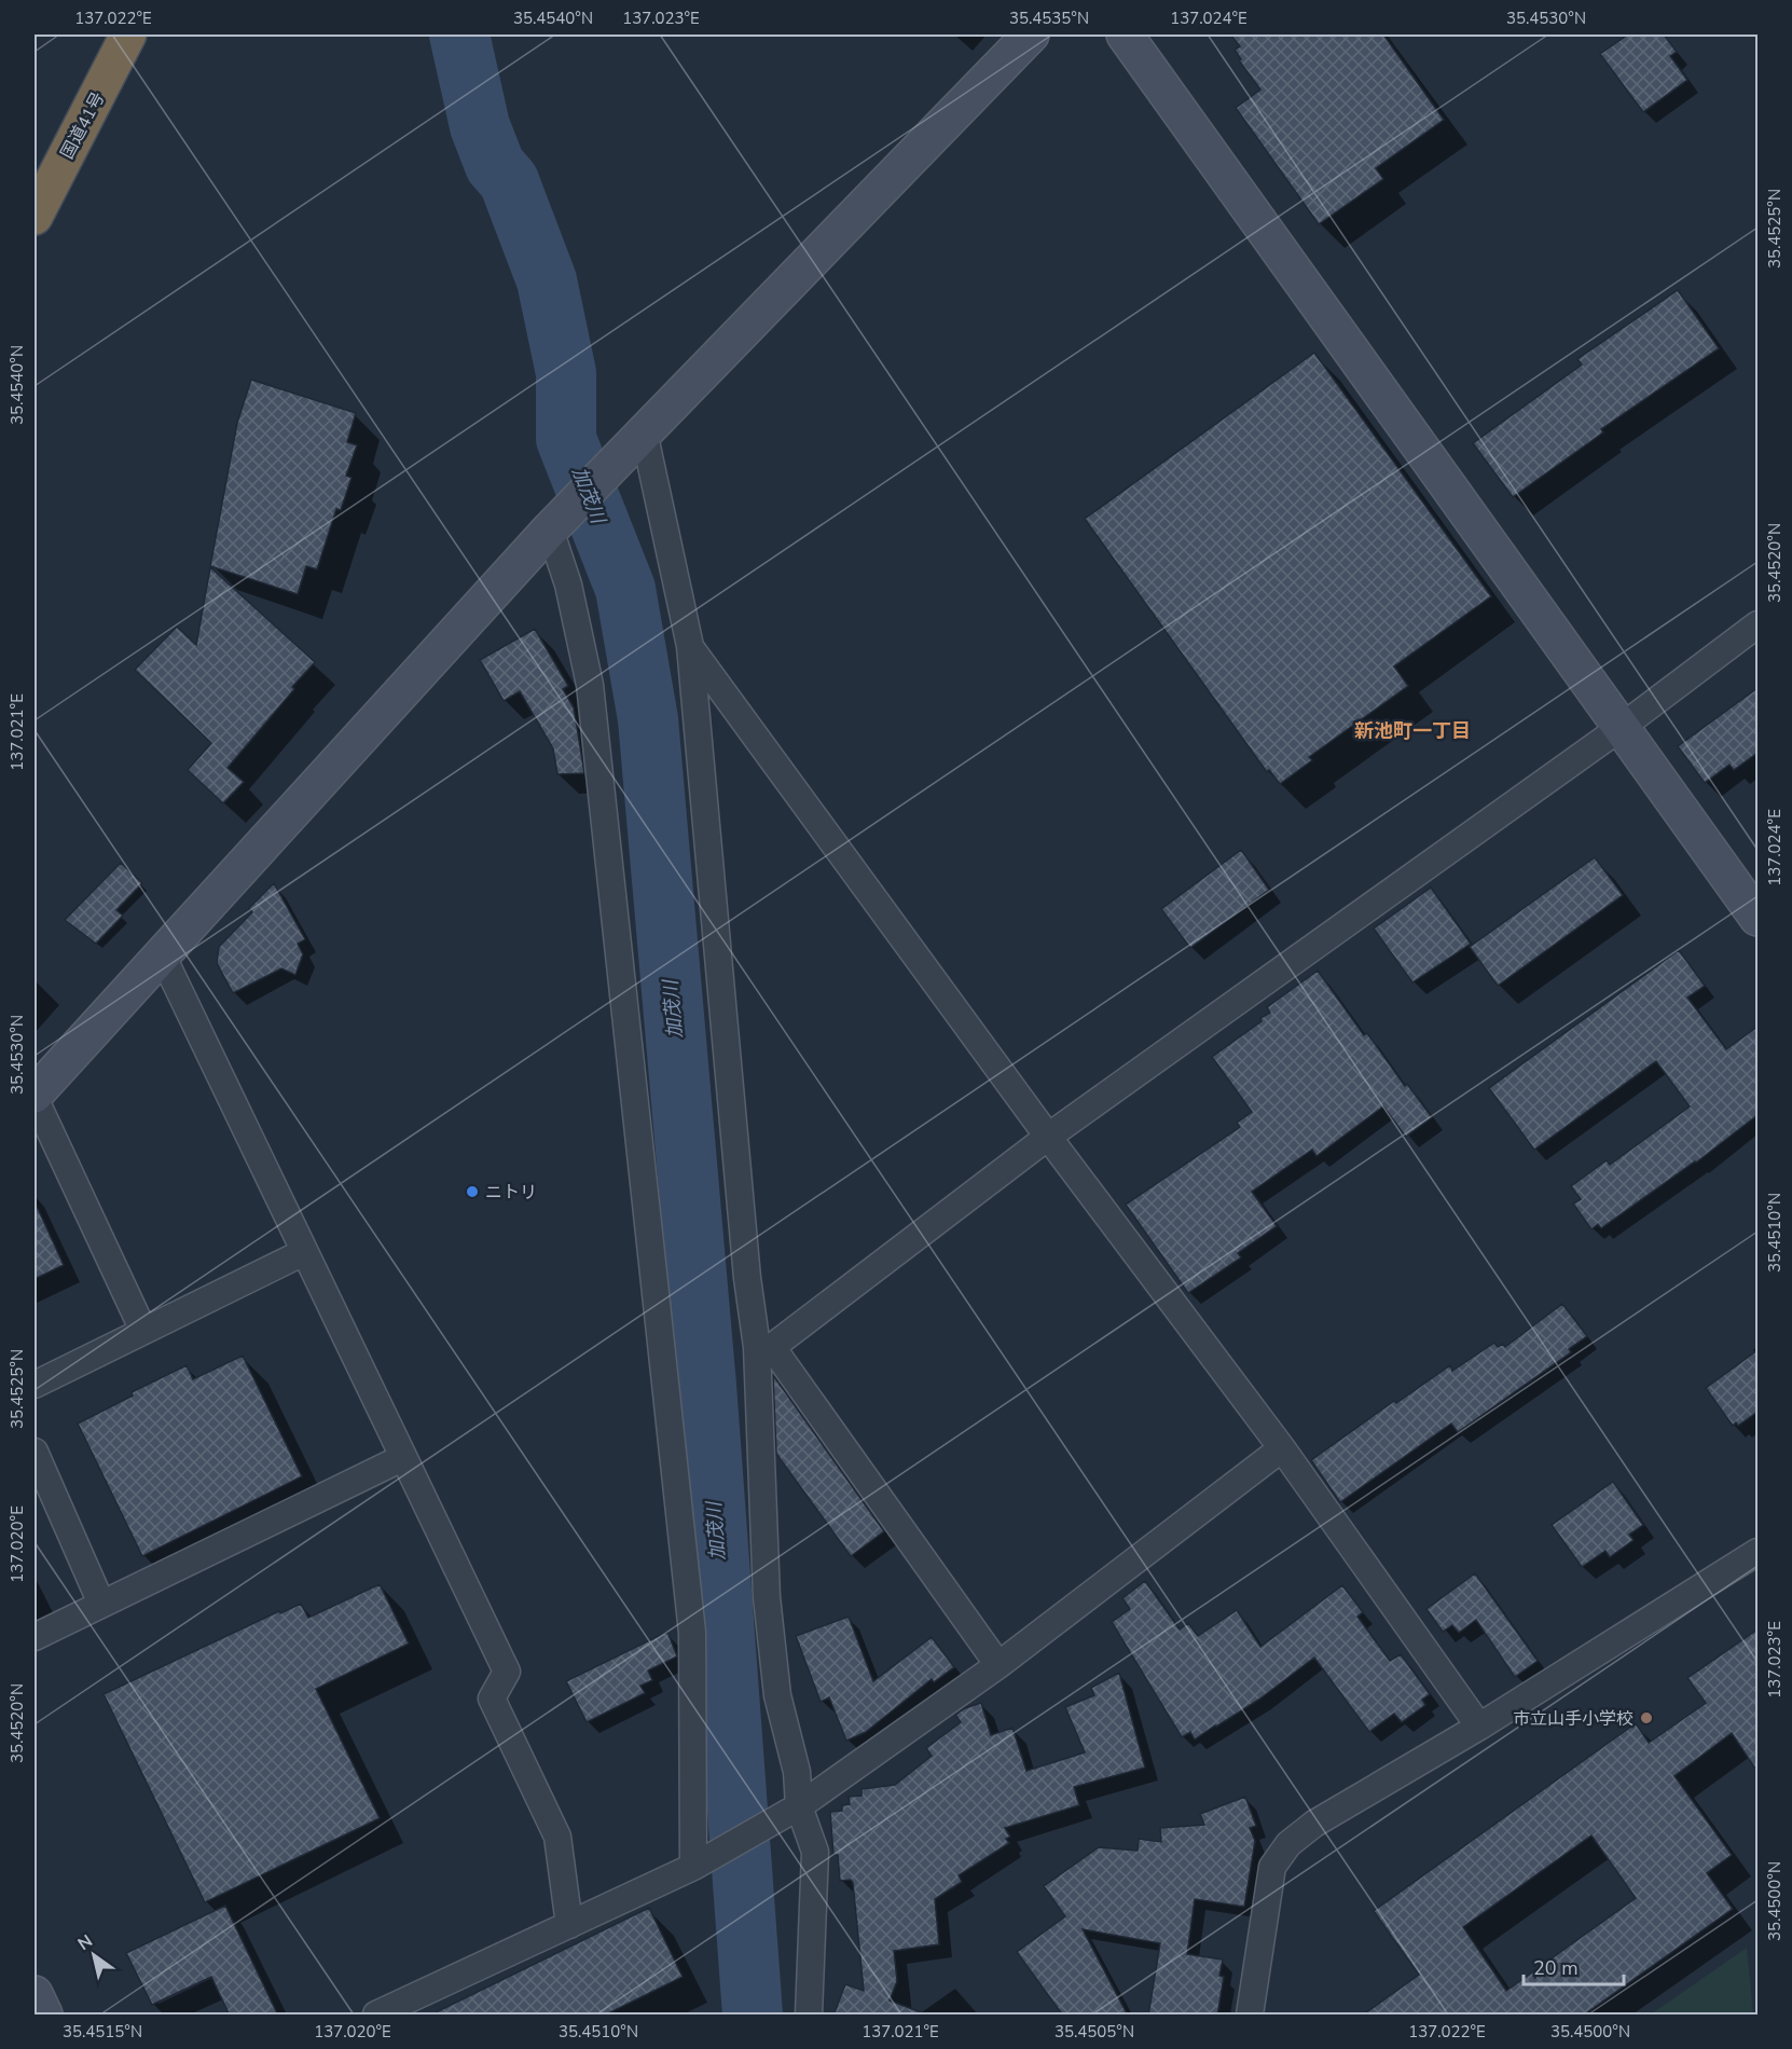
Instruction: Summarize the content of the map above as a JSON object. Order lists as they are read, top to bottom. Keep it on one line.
{"streets":{"highway":["国道41号"]},"districts":["新池町一丁目"],"water":["加茂川"],"places":["ニトリ","市立山手小学校"],"scale_bar":"20 m","north":"top left","coordinates":["137.022°E","35.4540°N","137.023°E","35.4535°N","137.024°E","35.4530°N","35.4525°N","35.4520°N","137.021°E","35.4510°N","137.020°E","35.4500°N","35.4515°N","35.4505°N"]}
